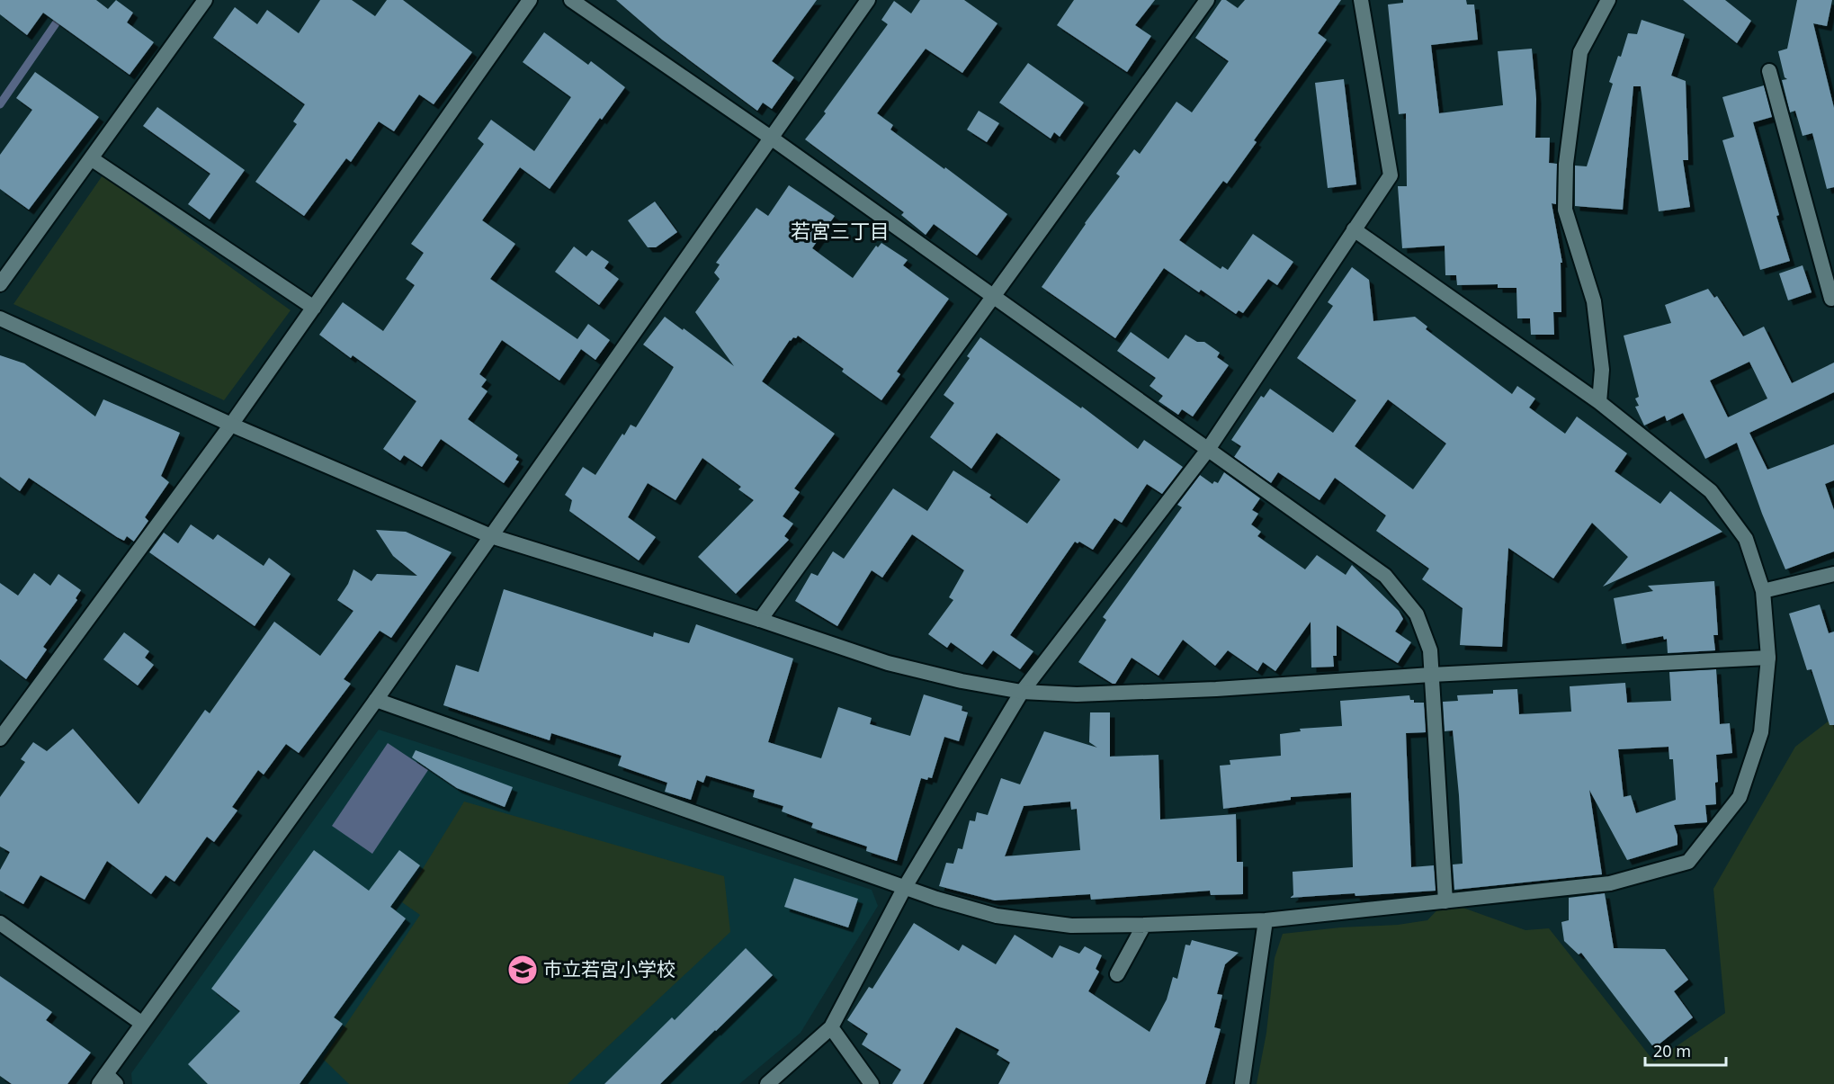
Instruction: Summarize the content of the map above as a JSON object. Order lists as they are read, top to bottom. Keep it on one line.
{"districts":["若宮三丁目"],"places":{"school or university":["市立若宮小学校"]},"scale_bar":"20 m"}
